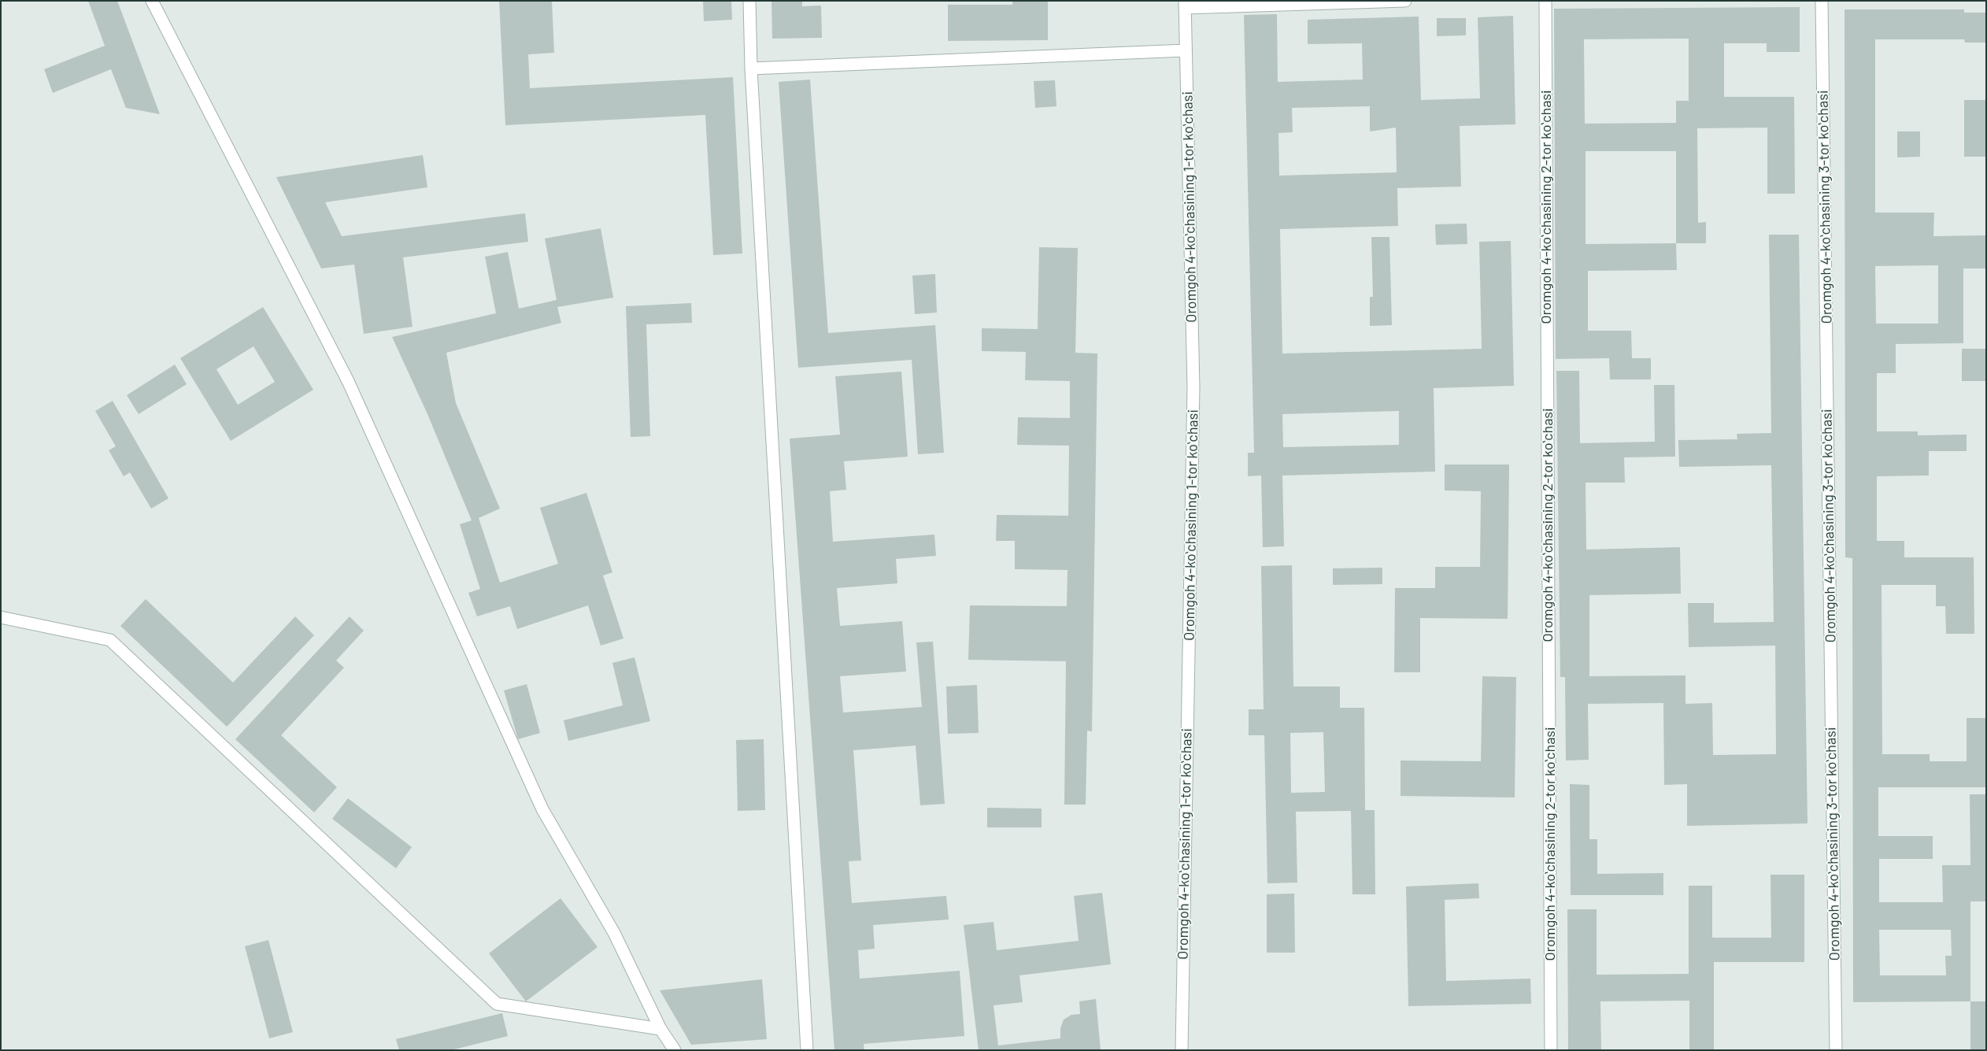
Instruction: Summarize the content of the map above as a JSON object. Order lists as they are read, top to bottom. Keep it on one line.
{"streets":{"street":["Oromgoh 4-koʻchasining 1-tor koʻchasi","Oromgoh 4-koʻchasining 2-tor koʻchasi","Oromgoh 4-koʻchasining 3-tor koʻchasi"]}}
